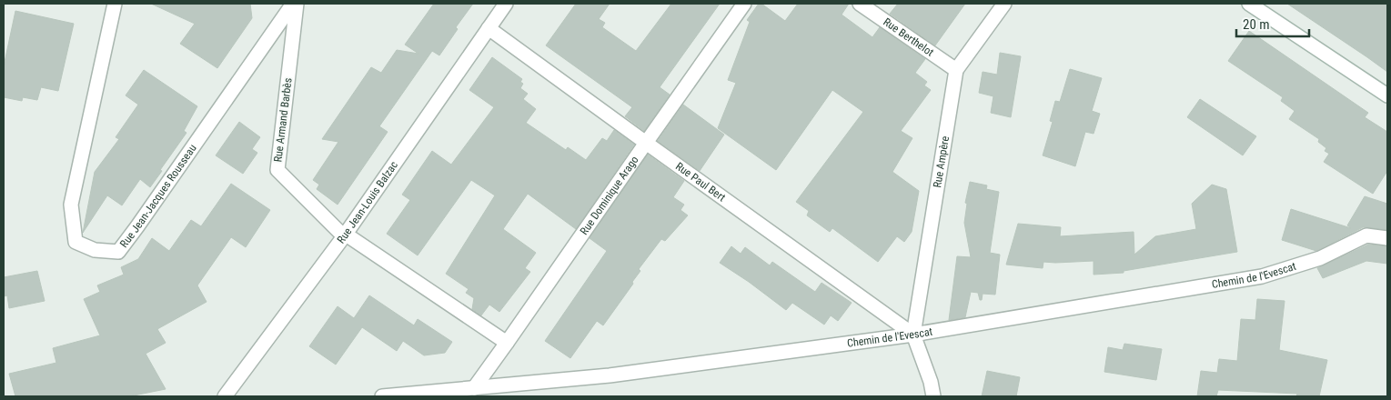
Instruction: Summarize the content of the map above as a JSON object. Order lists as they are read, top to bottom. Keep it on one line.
{"streets":{"street":["Rue Berthelot","Rue Armand Barbès","Rue Ampère","Rue Paul Bert","Rue Jean-Jacques Rousseau","Rue Dominique Arago","Rue Jean-Louis Balzac","Chemin de l'Evescat"]},"crossings":[["Rue Berthelot","Rue Ampère"],["Rue Armand Barbès","Rue Jean-Jacques Rousseau"],["Rue Armand Barbès","Rue Dominique Arago"],["Rue Armand Barbès","Rue Jean-Louis Balzac"],["Rue Ampère","Rue Paul Bert"],["Rue Ampère","Chemin de l'Evescat"],["Rue Paul Bert","Rue Dominique Arago"],["Rue Paul Bert","Rue Jean-Louis Balzac"],["Rue Paul Bert","Chemin de l'Evescat"],["Rue Dominique Arago","Chemin de l'Evescat"]],"scale_bar":"20 m"}
